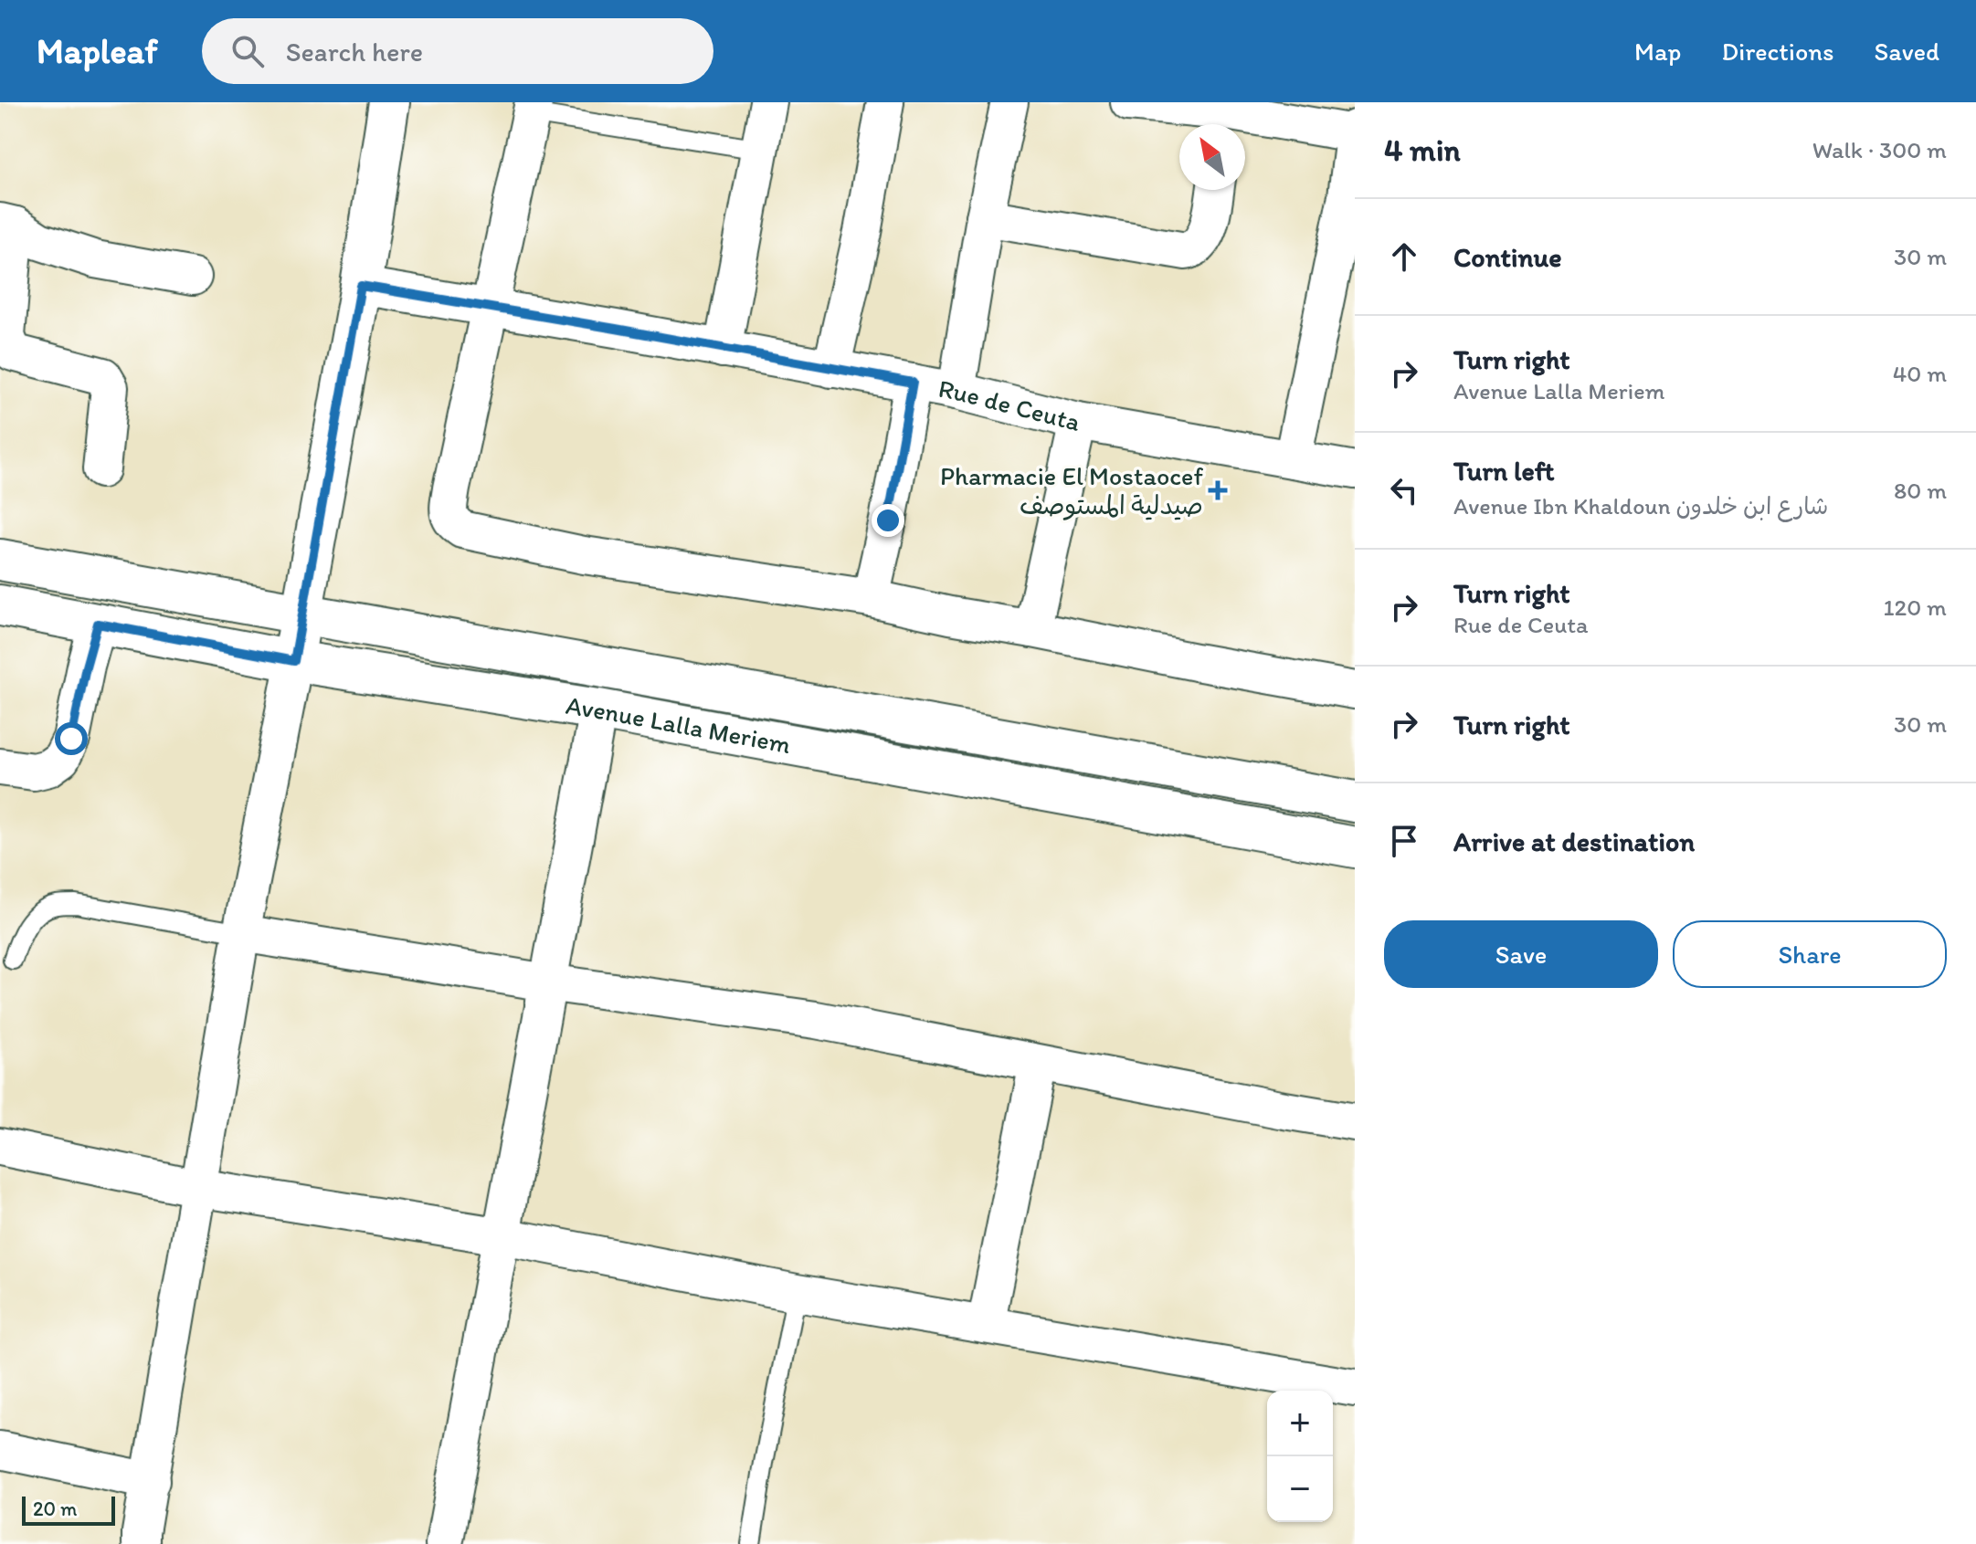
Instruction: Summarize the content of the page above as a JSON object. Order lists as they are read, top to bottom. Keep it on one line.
{"streets":{"street":["Rue de Ceuta","Avenue Lalla Meriem"]},"places":{"health":["Pharmacie El Mostaocef صيدلية المستوصف"]},"scale_bar":"20 m","north":"top left","page":{"header":"Mapleaf","search":"Search here","nav":["Map","Directions","Saved"],"heading":["4 min","Walk · 300 m"],"list":[["Continue","30 m"],["Turn right","Avenue Lalla Meriem","40 m"],["Turn left","Avenue Ibn Khaldoun شارع ابن خلدون","80 m"],["Turn right","Rue de Ceuta","120 m"],["Turn right","30 m"],"Arrive at destination"],"buttons":["Save","Share"],"map_buttons":["+","−"],"scale":"20 m"}}
